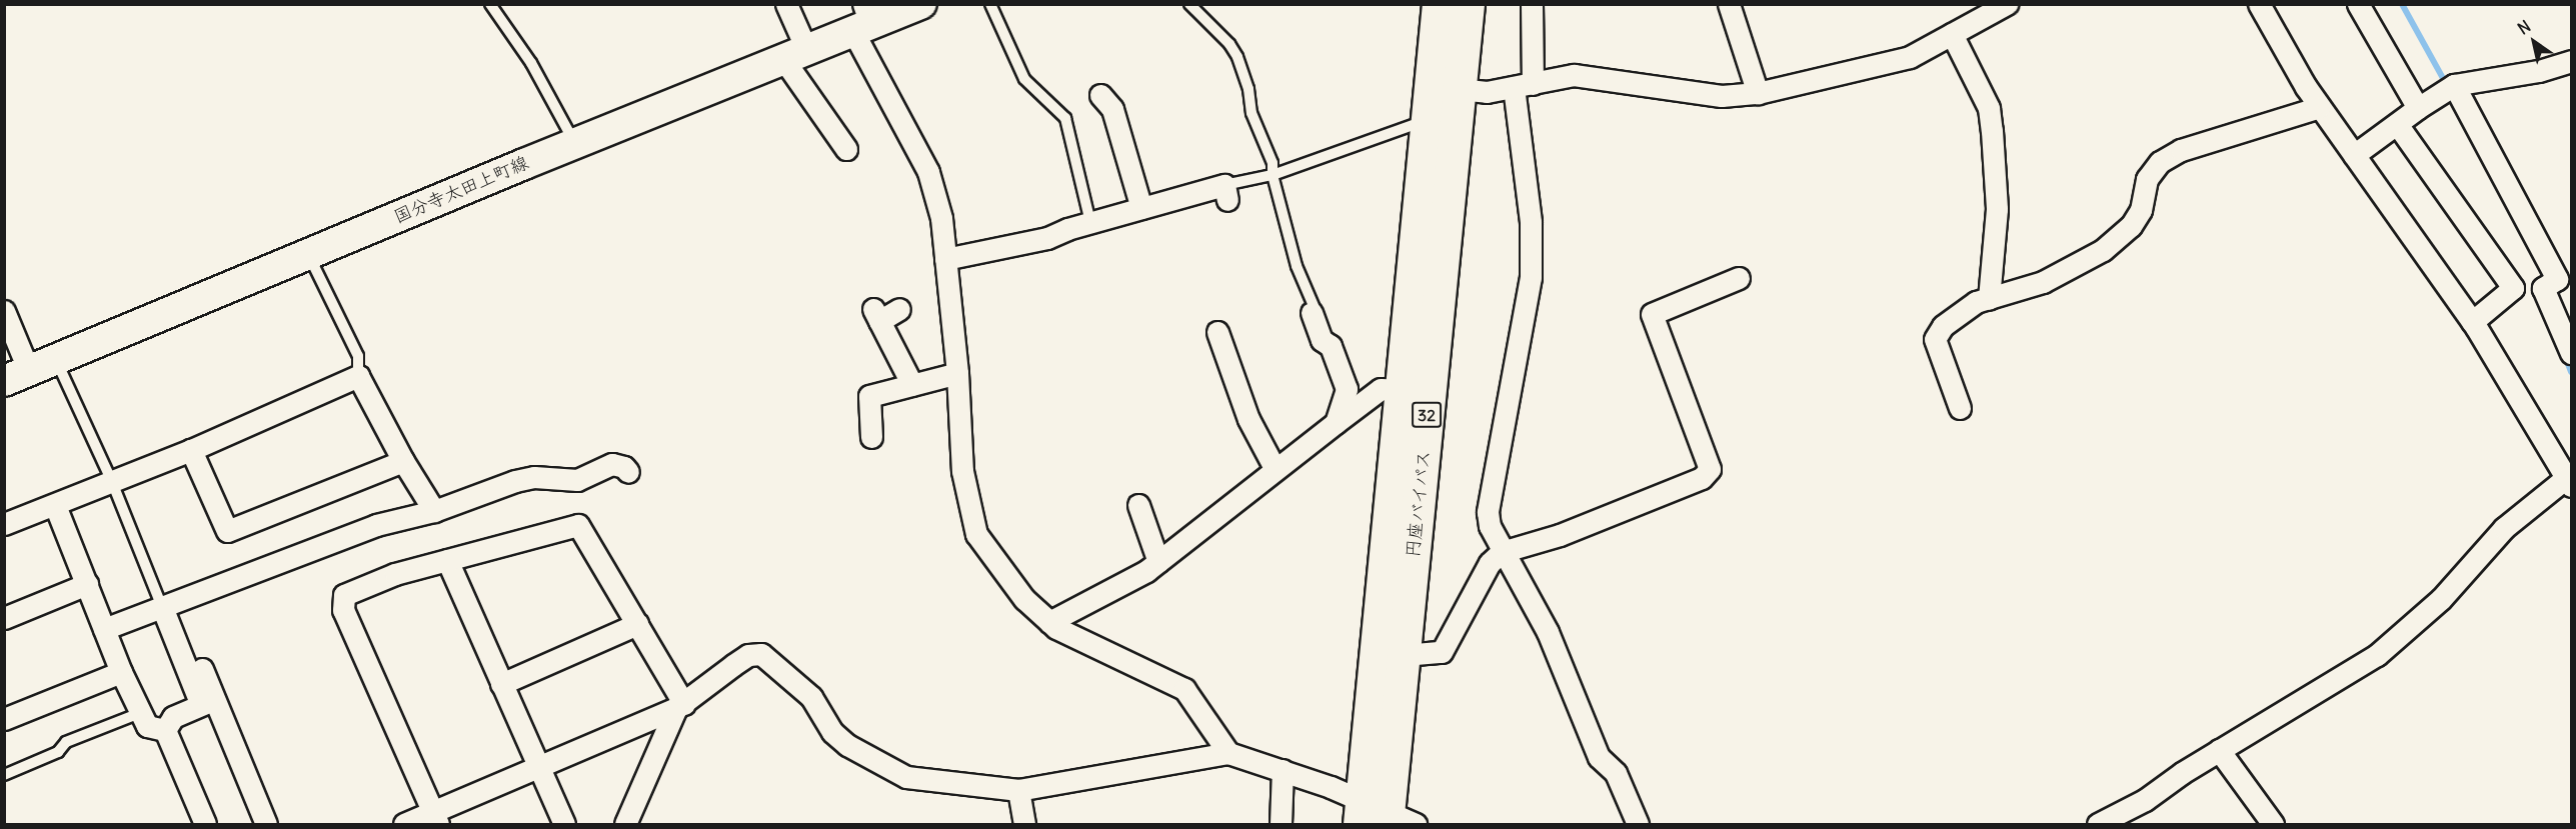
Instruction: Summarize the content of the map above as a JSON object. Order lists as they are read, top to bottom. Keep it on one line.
{"streets":{"highway":["32","円座バイパス"],"main road":["国分寺太田上町線"]},"north":"top left"}
